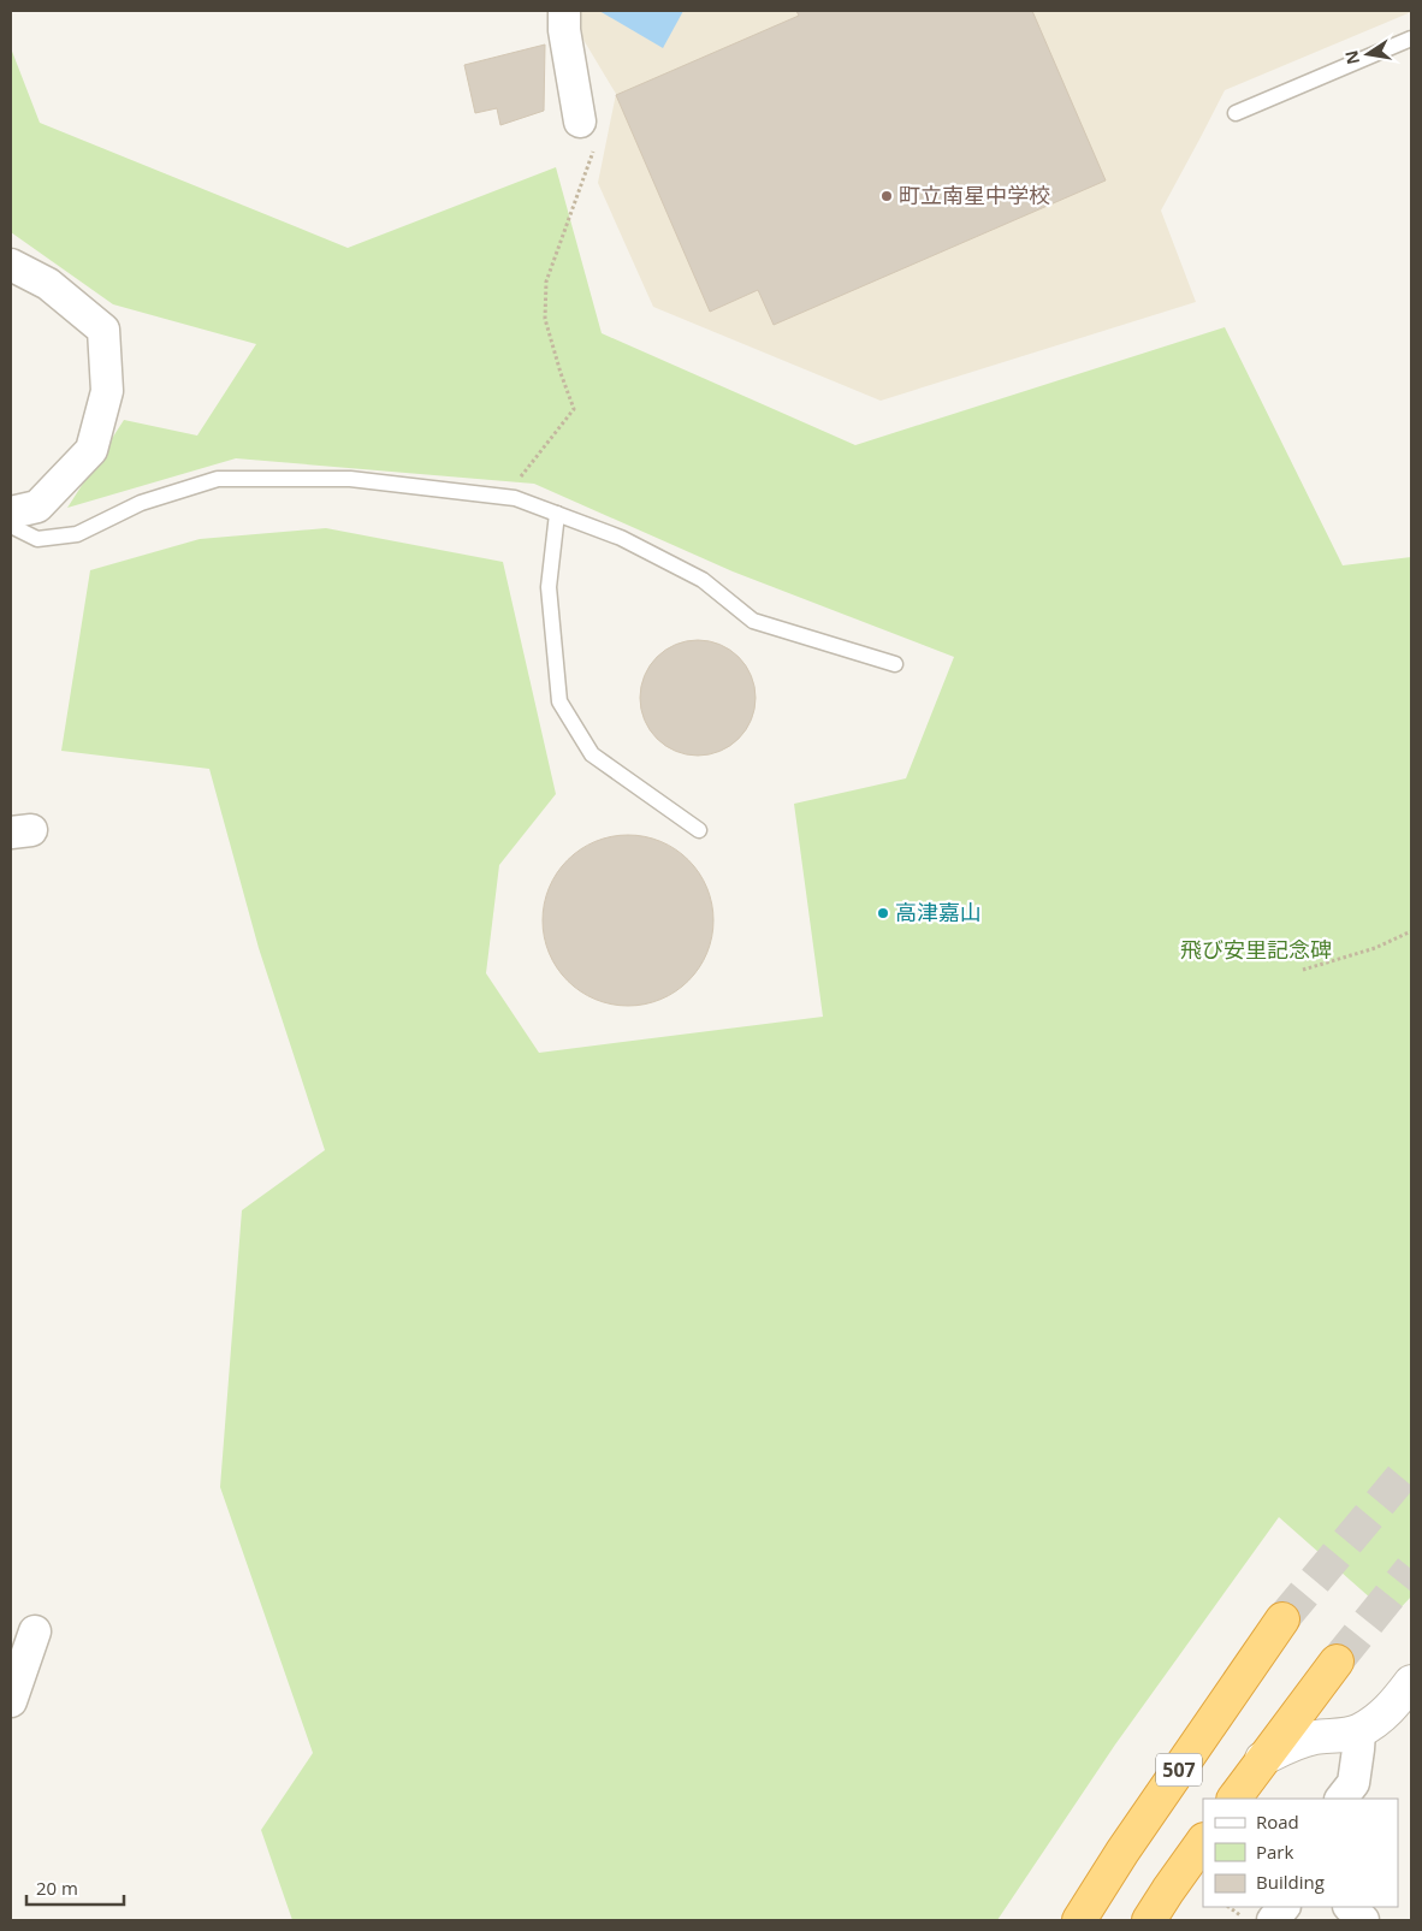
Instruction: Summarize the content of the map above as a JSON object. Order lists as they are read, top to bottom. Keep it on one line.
{"streets":{"highway":["507"]},"parks":["飛び安里記念碑"],"places":["町立南星中学校","高津嘉山"],"legend":["Road","Park","Building"],"scale_bar":"20 m","north":"left"}
